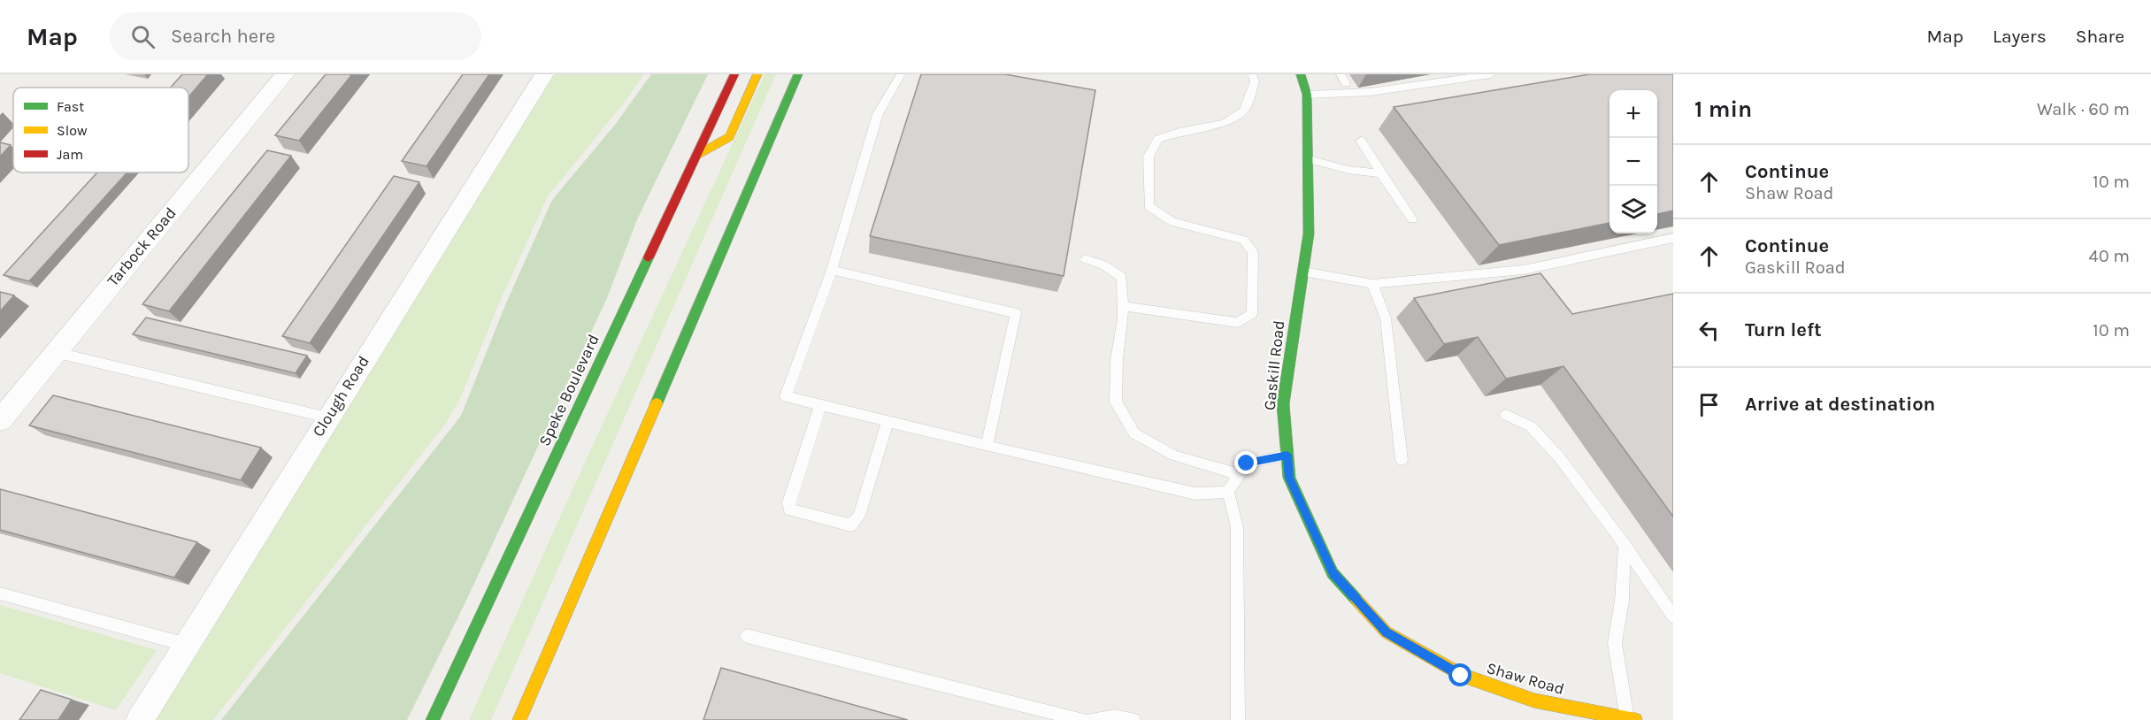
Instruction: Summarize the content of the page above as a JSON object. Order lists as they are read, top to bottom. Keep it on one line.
{"streets":{"main road":["Gaskill Road","Speke Boulevard","Shaw Road"],"street":["Tarbock Road","Clough Road"]},"crossings":[["Gaskill Road","Shaw Road"]],"legend":["Fast","Slow","Jam"],"page":{"header":"Map","search":"Search here","nav":["Map","Layers","Share"],"heading":["1 min","Walk · 60 m"],"map_buttons":["+","−"],"list":[["Continue","Shaw Road","10 m"],["Continue","Gaskill Road","40 m"],["Turn left","10 m"],"Arrive at destination"]}}
